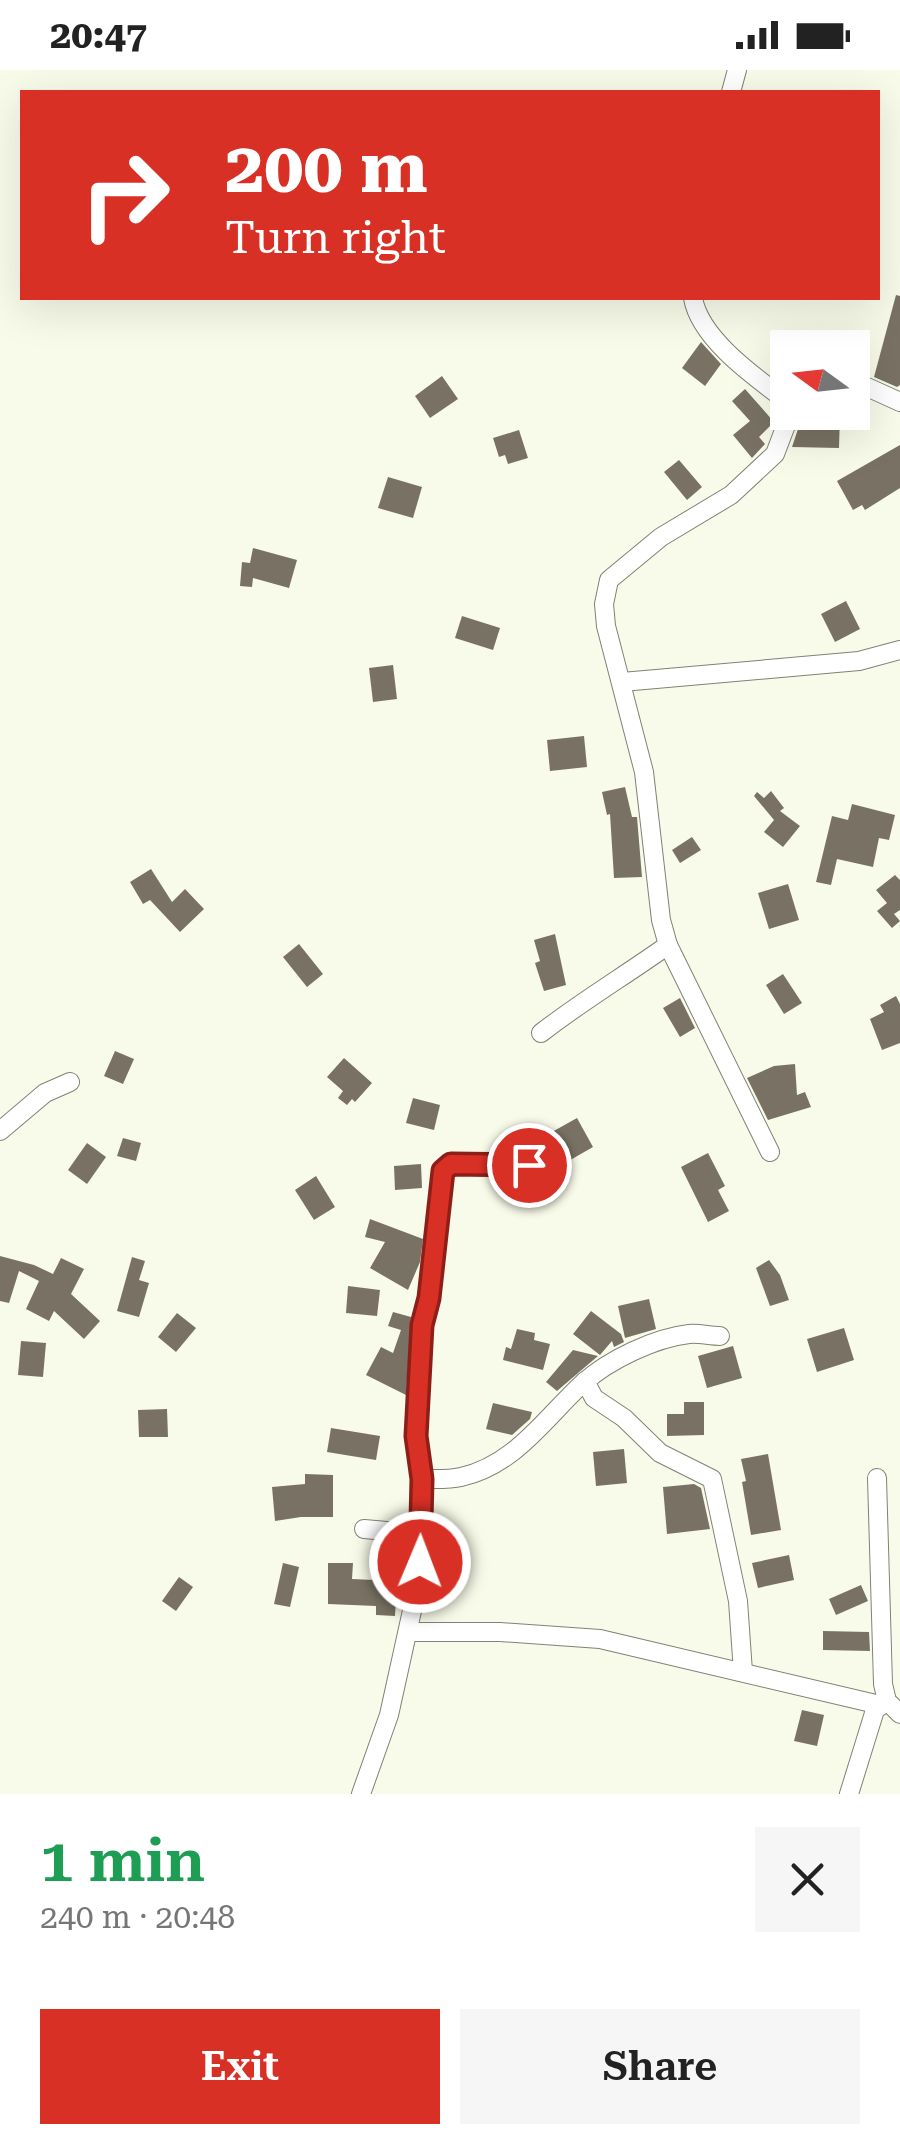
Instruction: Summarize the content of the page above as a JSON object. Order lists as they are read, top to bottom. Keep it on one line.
{"north":"left","page":{"status":"20:47","turn":["200 m","Turn right"],"heading":["1 min","240 m · 20:48"],"buttons":["Exit","Share"]}}
